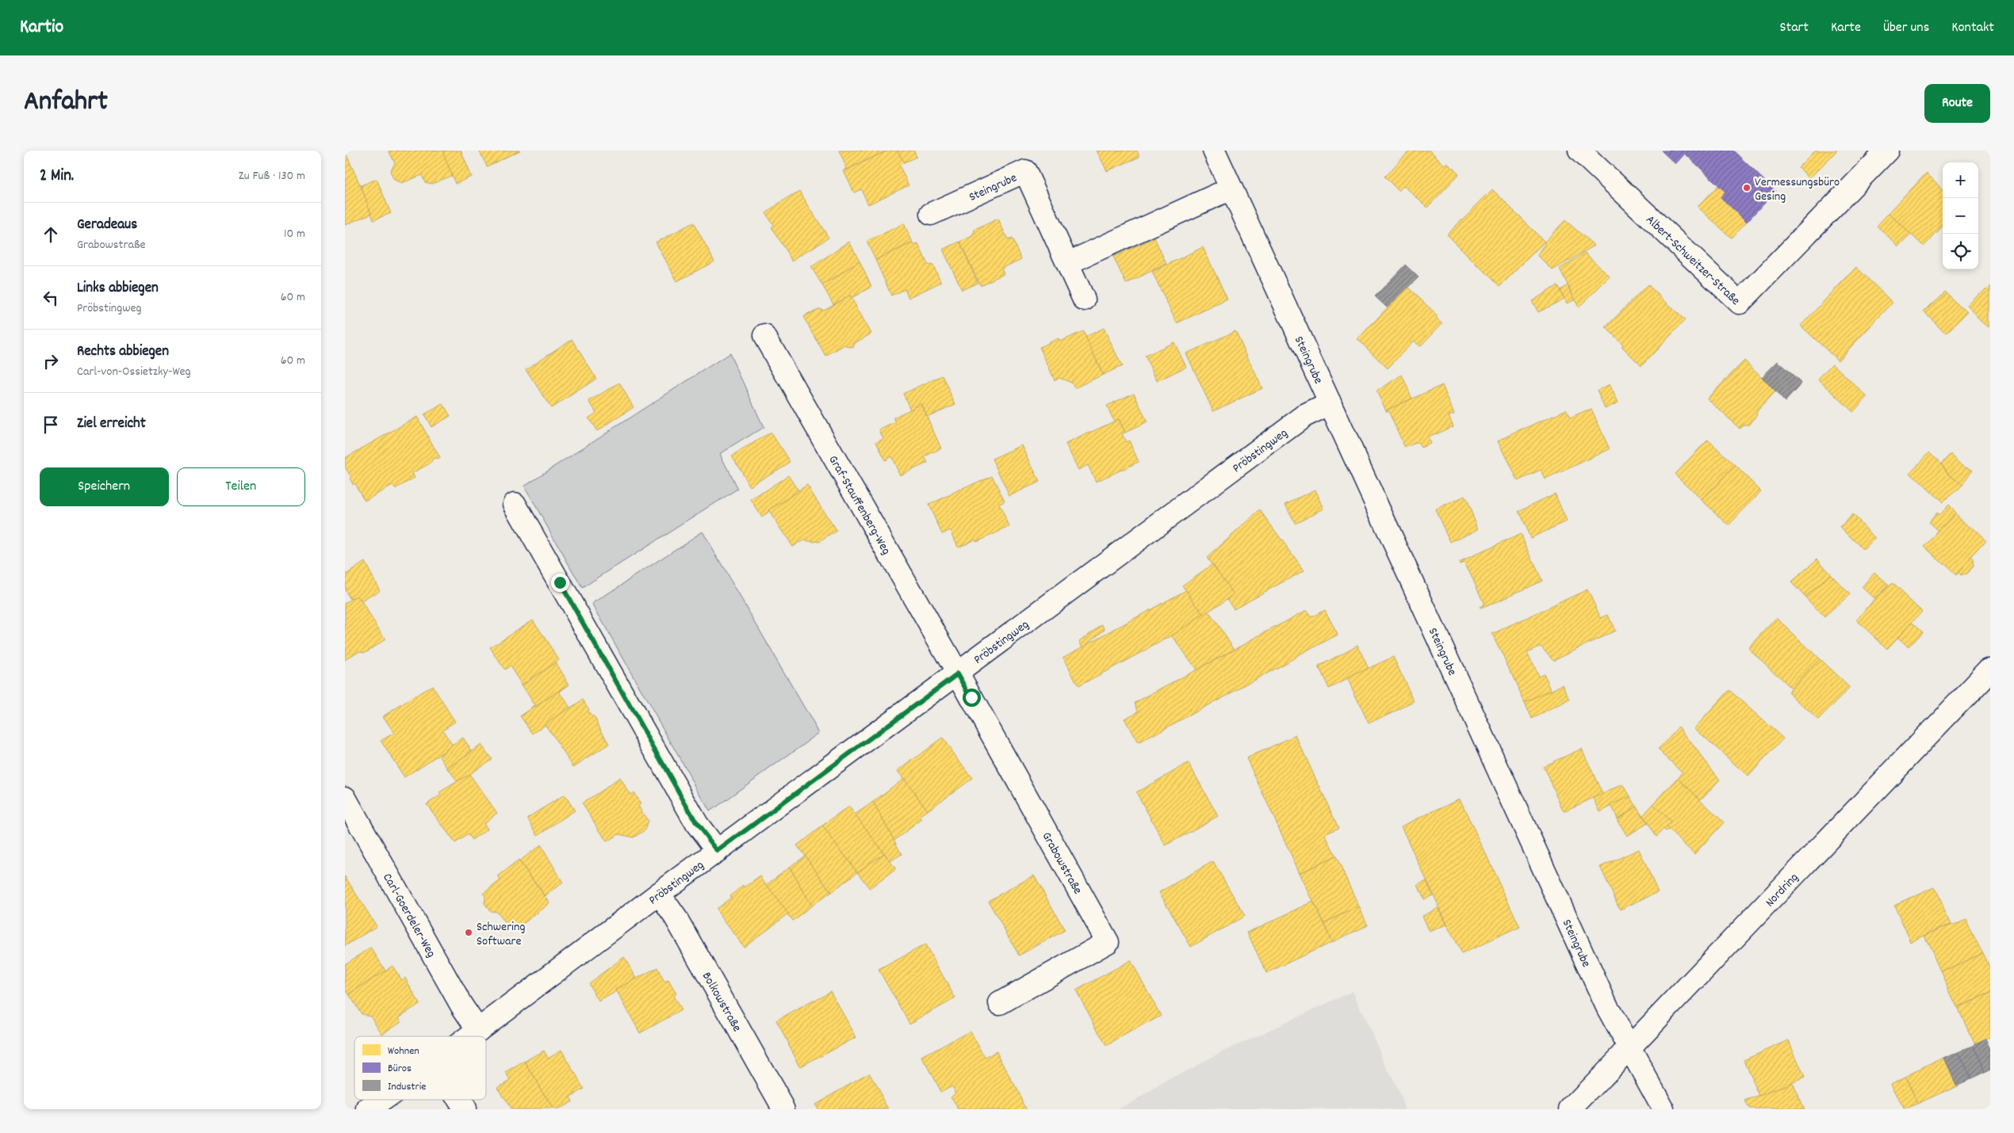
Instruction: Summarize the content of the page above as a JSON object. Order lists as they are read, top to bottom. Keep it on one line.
{"streets":{"street":["Steingrube","Albert-Schweitzer-Straße","Pröbstingweg","Graf-Stauffenberg-Weg","Grabowstraße","Nordring","Carl-Goerdeler-Weg","Bolkowstraße"]},"crossings":[["Steingrube","Pröbstingweg"],["Steingrube","Nordring"],["Pröbstingweg","Graf-Stauffenberg-Weg"],["Pröbstingweg","Grabowstraße"],["Pröbstingweg","Carl-Goerdeler-Weg"],["Pröbstingweg","Bolkowstraße"],["Graf-Stauffenberg-Weg","Grabowstraße"]],"places":["Vermessungsbüro Gesing","Schwering Software"],"legend":["Wohnen","Büros","Industrie"],"page":{"header":"Kartio","nav":["Start","Karte","Über uns","Kontakt"],"title":"Anfahrt","buttons":["Route",["Speichern","Teilen"]],"heading":["2 Min.","Zu Fuß · 130 m"],"map_buttons":["+","−"],"list":[["Geradeaus","Grabowstraße","10 m"],["Links abbiegen","Pröbstingweg","60 m"],["Rechts abbiegen","Carl-von-Ossietzky-Weg","60 m"],"Ziel erreicht"]}}
